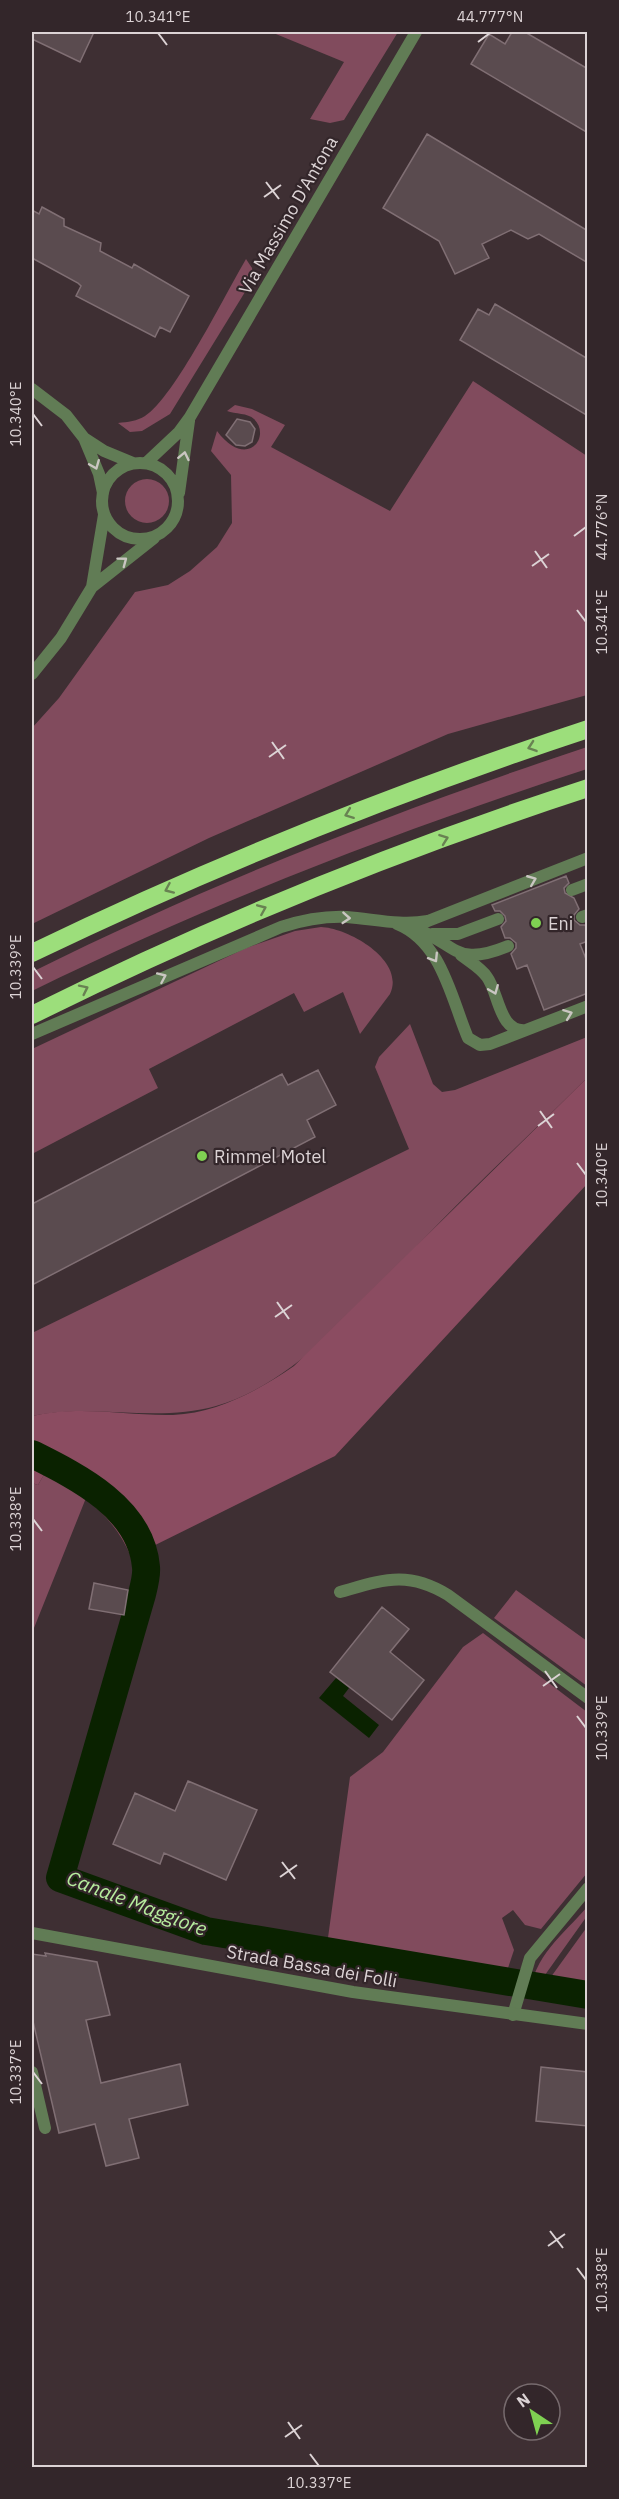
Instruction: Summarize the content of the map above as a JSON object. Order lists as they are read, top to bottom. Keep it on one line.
{"streets":{"street":["Via Massimo D'Antona","Strada Bassa dei Folli"]},"water":["Canale Maggiore"],"places":["Eni","Rimmel Motel"],"north":"top left","coordinates":["10.341°E","44.777°N","10.340°E","44.776°N","10.339°E","10.338°E","10.337°E"]}
